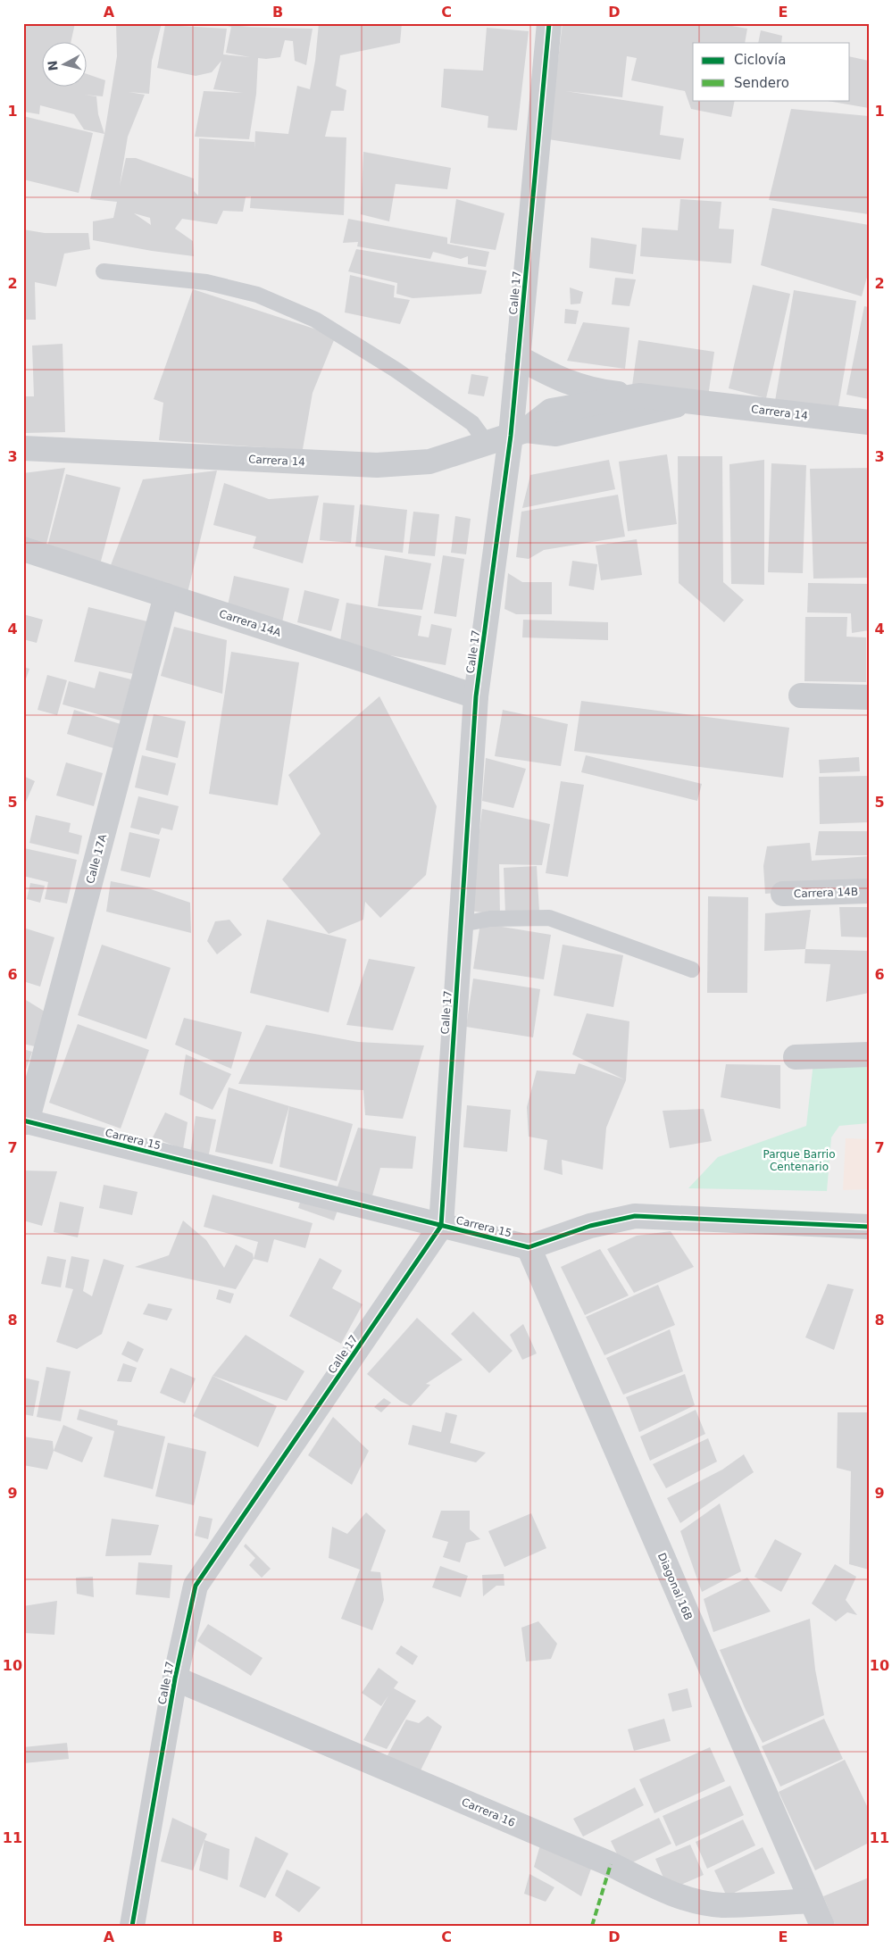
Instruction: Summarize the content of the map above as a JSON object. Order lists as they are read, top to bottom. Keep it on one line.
{"streets":{"street":["Calle 17","Carrera 14","Carrera 14A","Calle 17A","Carrera 14B","Carrera 15","Diagonal 16B","Carrera 16"]},"crossings":[["Calle 17","Carrera 14"],["Calle 17","Carrera 14A"],["Calle 17","Carrera 15"],["Calle 17","Carrera 16"],["Carrera 14A","Calle 17A"],["Calle 17A","Carrera 15"],["Carrera 15","Diagonal 16B"],["Diagonal 16B","Carrera 16"]],"parks":["Parque Barrio Centenario"],"legend":["Ciclovía","Sendero"],"north":"left","grid":{"columns":["A","B","C","D","E"],"rows":["1","2","3","4","5","6","7","8","9","10","11"]}}
